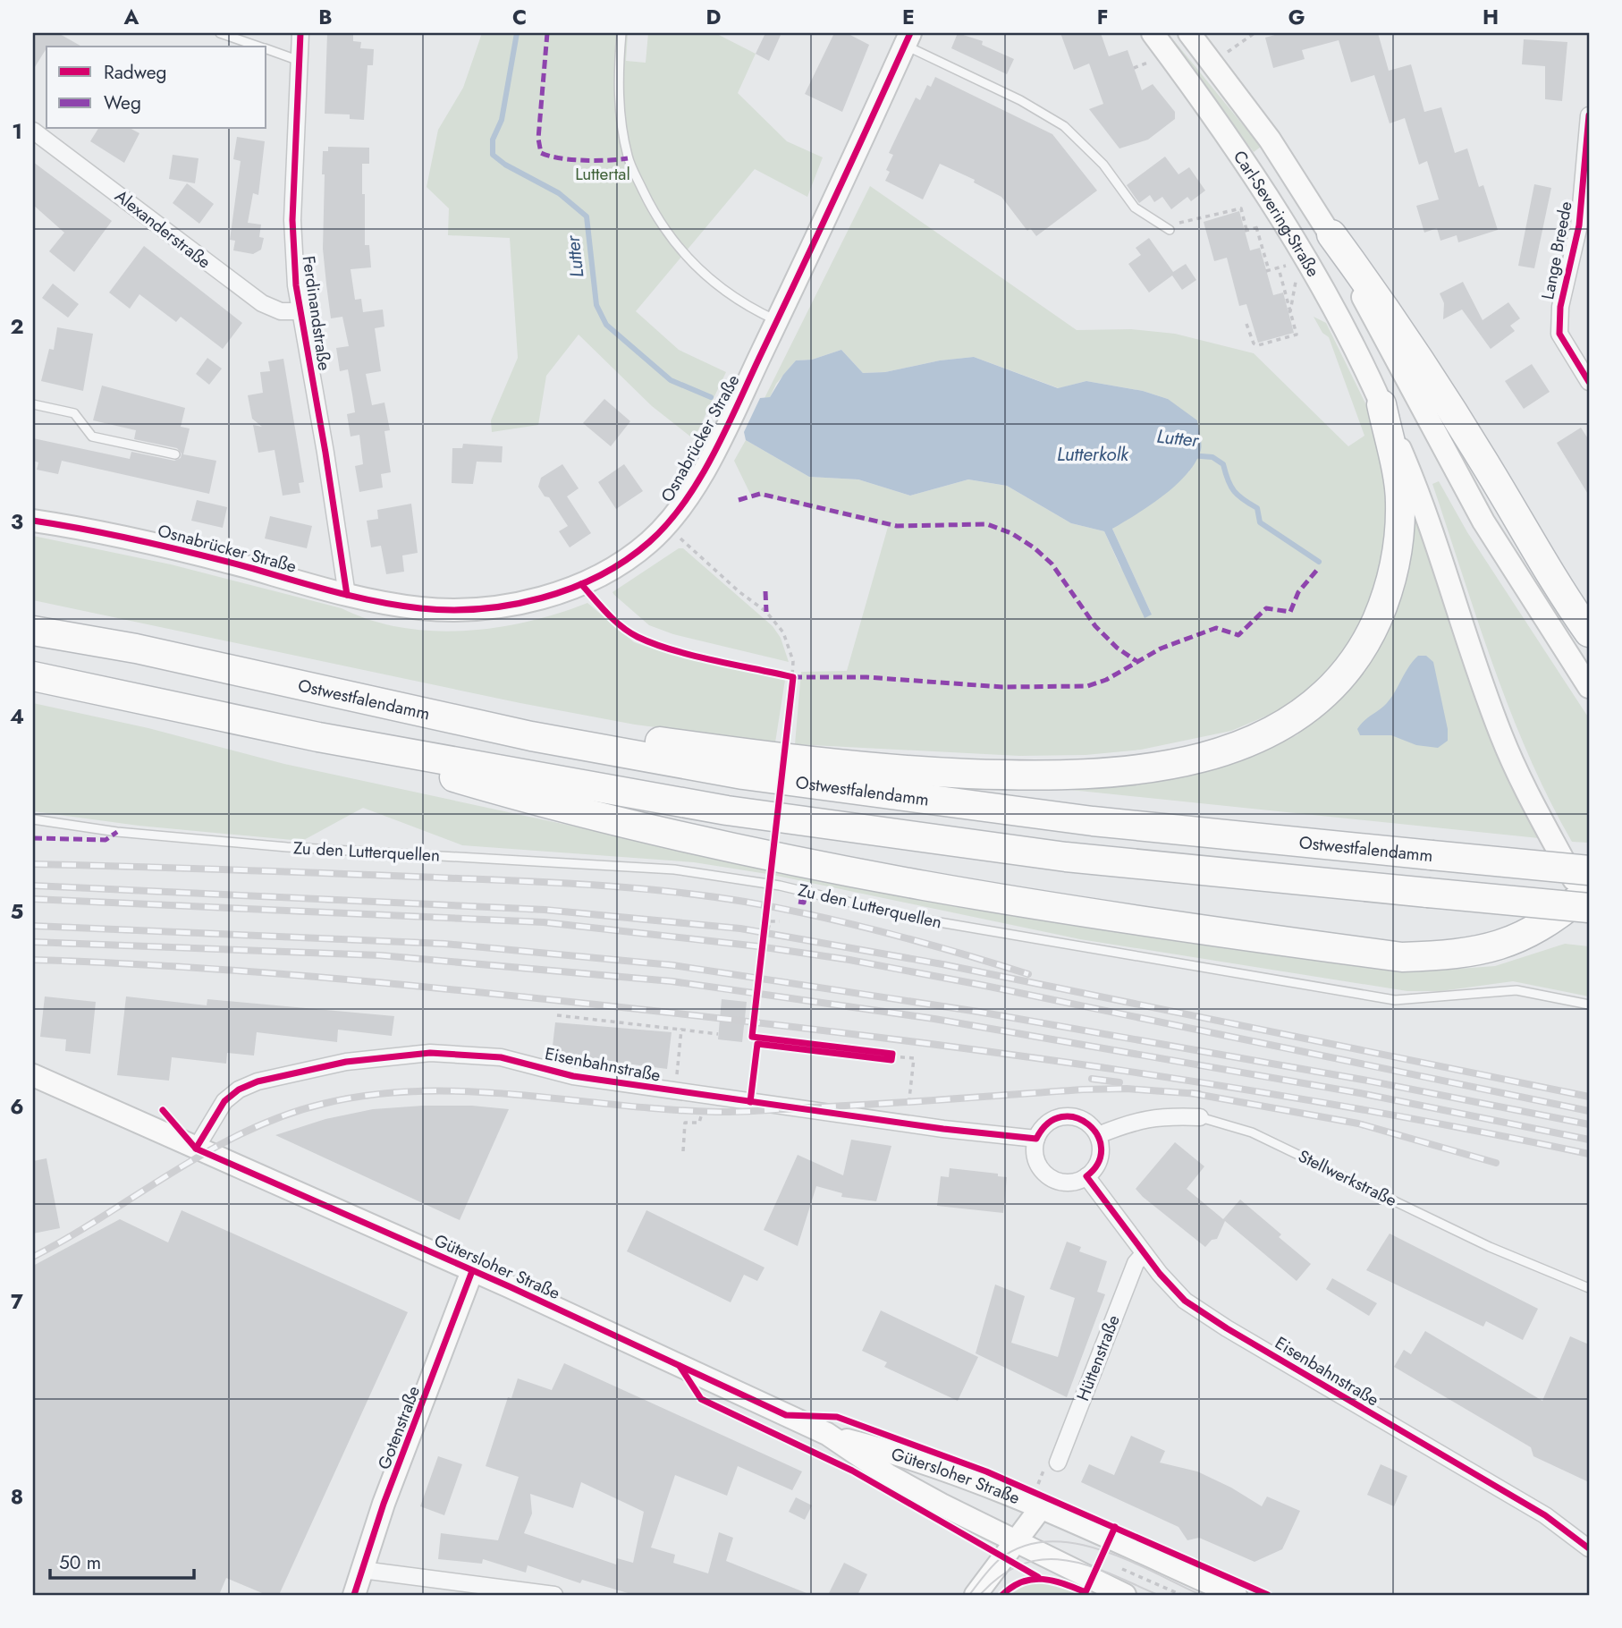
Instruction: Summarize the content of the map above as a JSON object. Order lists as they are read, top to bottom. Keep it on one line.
{"streets":{"highway":["Ostwestfalendamm"],"main road":["Carl-Severing-Straße","Osnabrücker Straße","Gütersloher Straße","Gotenstraße"],"street":["Alexanderstraße","Lange Breede","Ferdinandstraße","Eisenbahnstraße","Stellwerkstraße","Hüttenstraße"],"lane":["Zu den Lutterquellen"]},"crossings":[["Carl-Severing-Straße","Ostwestfalendamm"],["Alexanderstraße","Ferdinandstraße"],["Ferdinandstraße","Osnabrücker Straße"],["Eisenbahnstraße","Stellwerkstraße"],["Eisenbahnstraße","Gütersloher Straße"],["Eisenbahnstraße","Hüttenstraße"],["Gütersloher Straße","Gotenstraße"]],"water":["Lutter","Lutterkolk"],"parks":["Luttertal"],"legend":["Radweg","Weg"],"scale_bar":"50 m","grid":{"columns":["A","B","C","D","E","F","G","H"],"rows":["1","2","3","4","5","6","7","8"]}}
